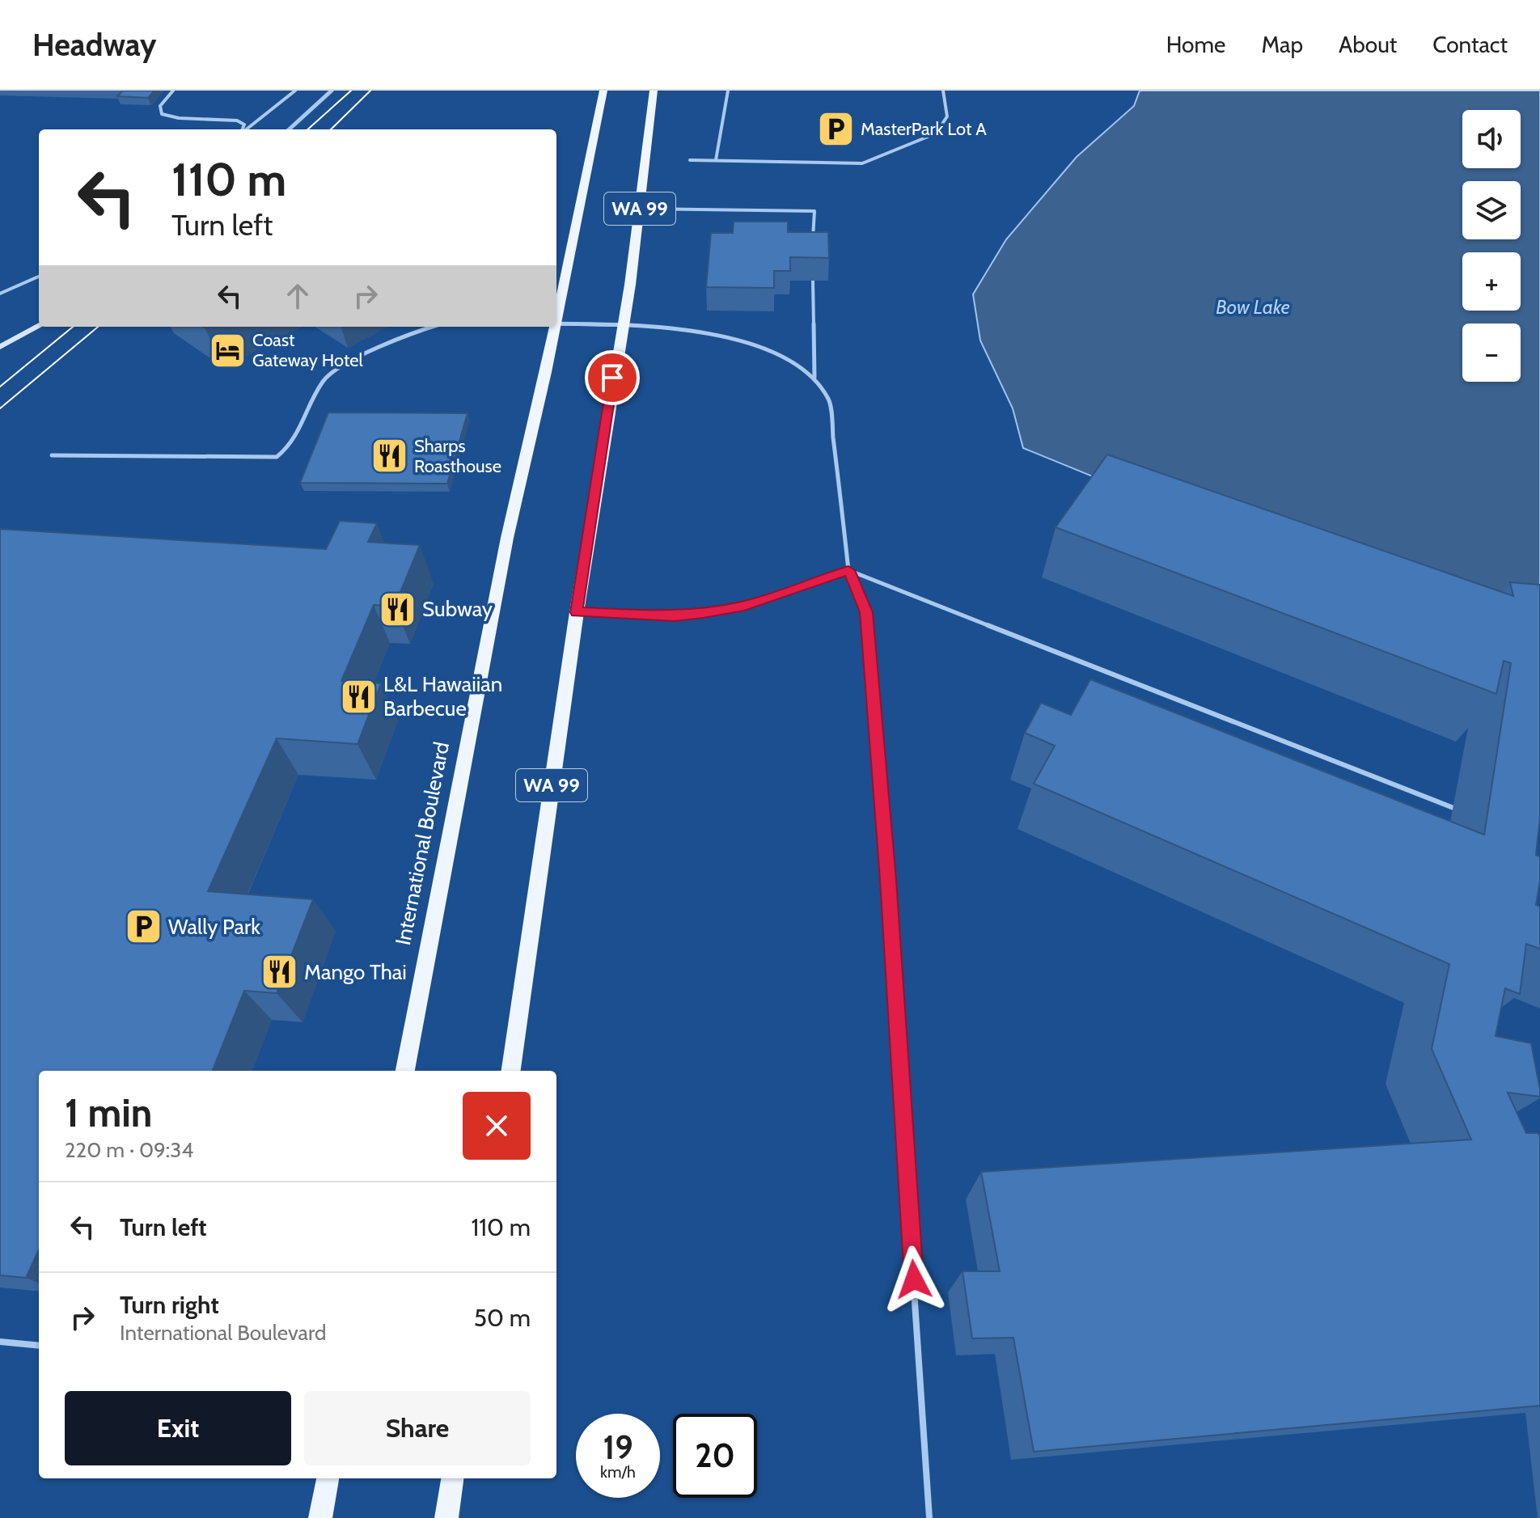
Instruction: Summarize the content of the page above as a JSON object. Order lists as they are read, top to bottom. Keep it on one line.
{"streets":{"main road":["WA 99","International Boulevard"]},"water":["Bow Lake"],"places":{"parking":["MasterPark Lot A","Wally Park"],"hotel":["Coast Gateway Hotel"],"restaurant":["Sharps Roasthouse","Subway","L&L Hawaiian Barbecue","Mango Thai"]},"page":{"header":"Headway","nav":["Home","Map","About","Contact"],"map_buttons":["+","−"],"turn":["110 m","Turn left"],"heading":["1 min","220 m · 09:34"],"list":[{"name":"Turn left","value":"110 m"},{"name":"Turn right","note":"International Boulevard","value":"50 m"}],"buttons":["Exit","Share"],"speed":"19 km/h","limit":"20"}}
